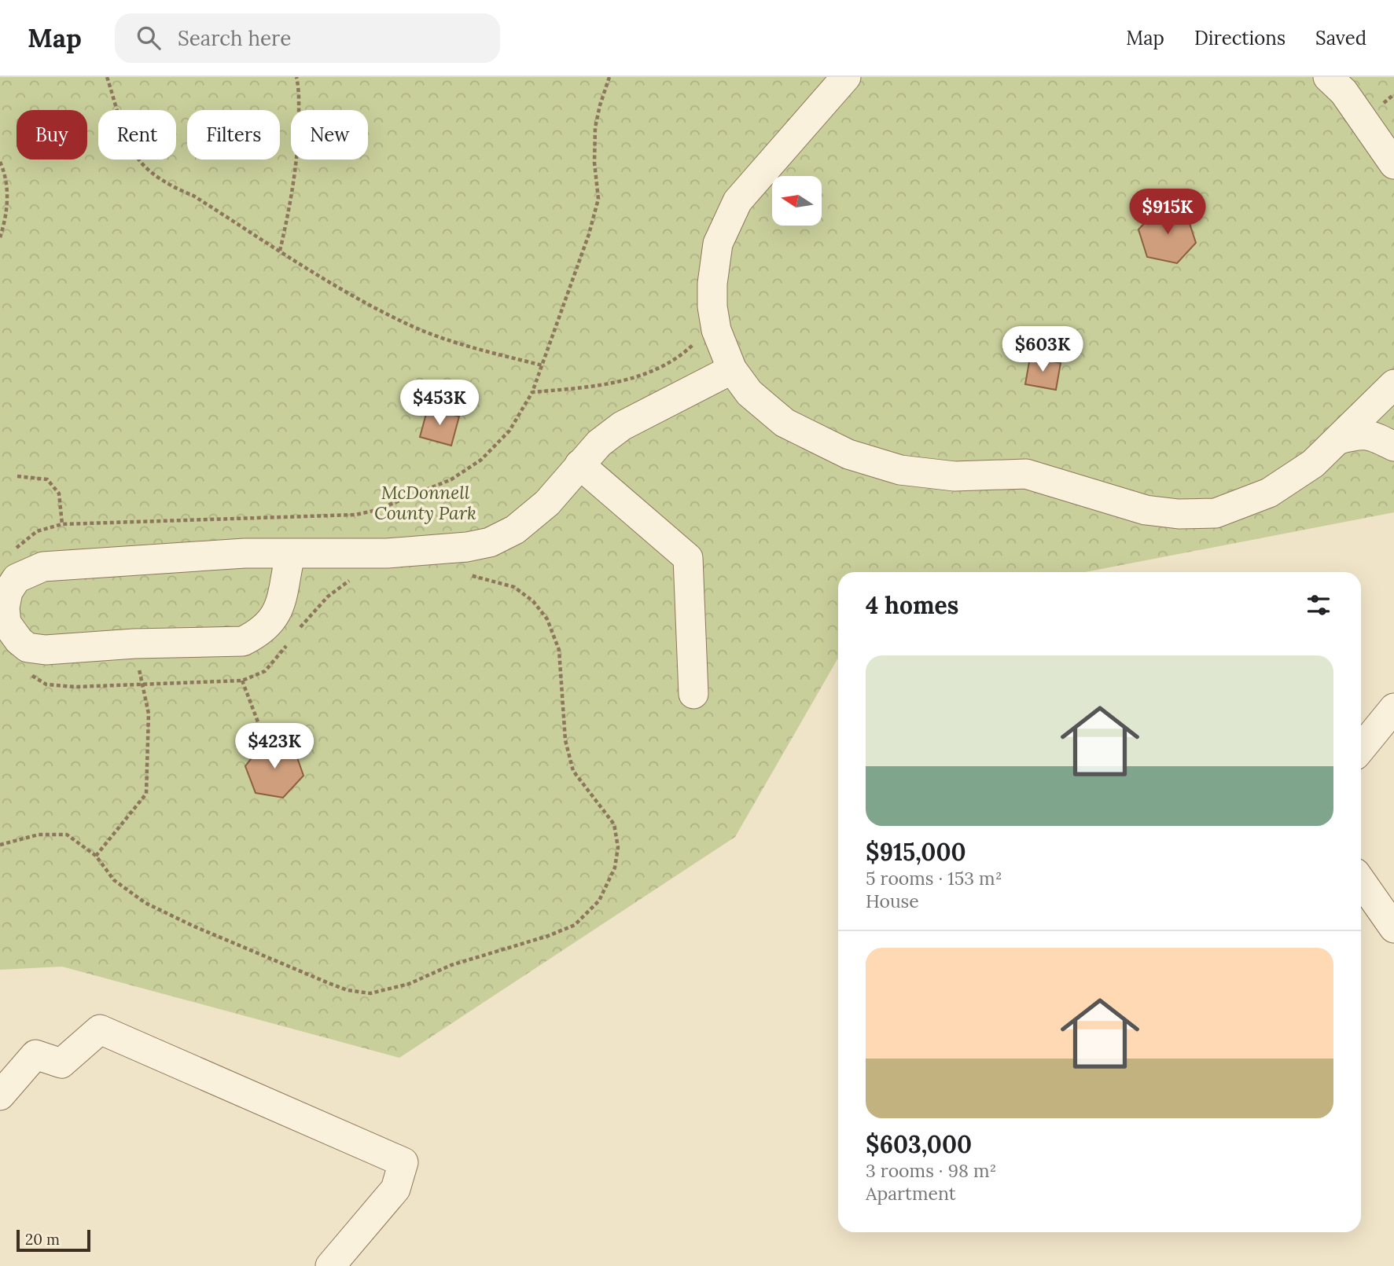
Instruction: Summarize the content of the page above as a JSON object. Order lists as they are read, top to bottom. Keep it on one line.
{"parks":["McDonnell County Park"],"scale_bar":"20 m","north":"left","page":{"header":"Map","search":"Search here","nav":["Map","Directions","Saved"],"chip":["Buy","Rent","Filters","New"],"price":["$915K","$603K","$453K","$423K"],"heading":"4 homes","list":[{"name":"$915,000","note":"5 rooms · 153 m² · House"},{"name":"$603,000","note":"3 rooms · 98 m² · Apartment"}],"scale":"20 m"}}
